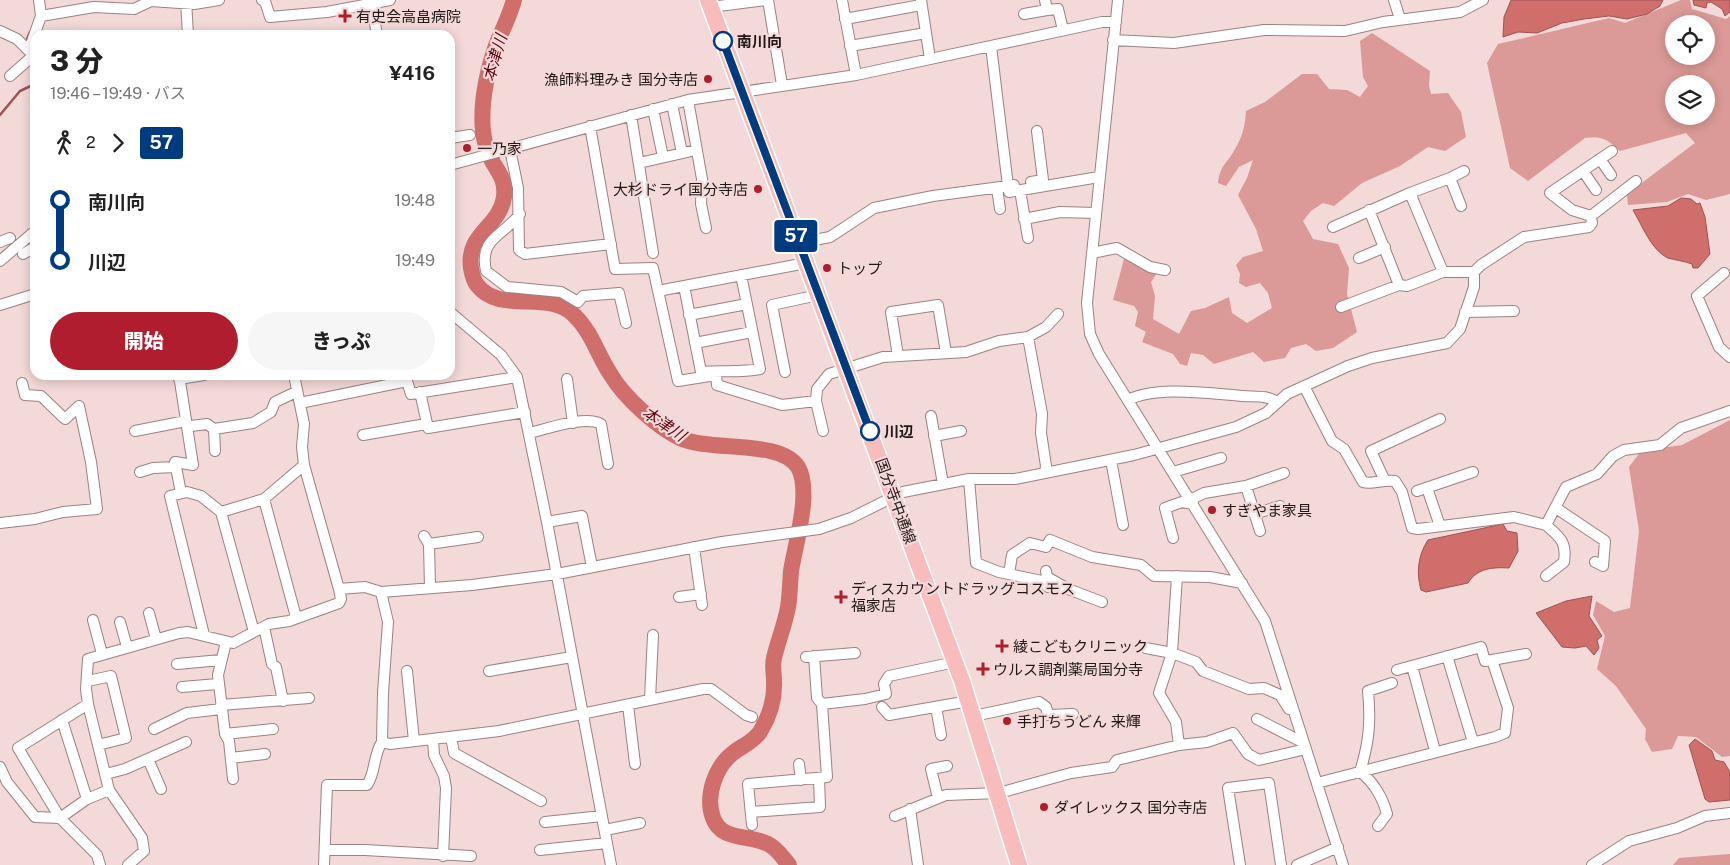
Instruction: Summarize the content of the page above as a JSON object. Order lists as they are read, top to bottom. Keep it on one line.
{"streets":{"main road":["国分寺中通線"]},"water":["本津川"],"places":{"health":["有史会高畠病院","ディスカウントドラッグコスモス 福家店","綾こどもクリニック","ウルス調剤薬局国分寺"],"other":["南川向","漁師料理みき 国分寺店","一乃家","大杉ドライ国分寺店","トップ","川辺","すぎやま家具","手打ちうどん 来輝","ダイレックス 国分寺店"]},"lines":["bus line 57"],"page":{"on_map":"57","heading":["3 分","19:46 – 19:49 · バス","¥416"],"legs":["2","57"],"list":[{"name":"南川向","value":"19:48"},{"name":"川辺","value":"19:49"}],"buttons":["開始","きっぷ"]}}
